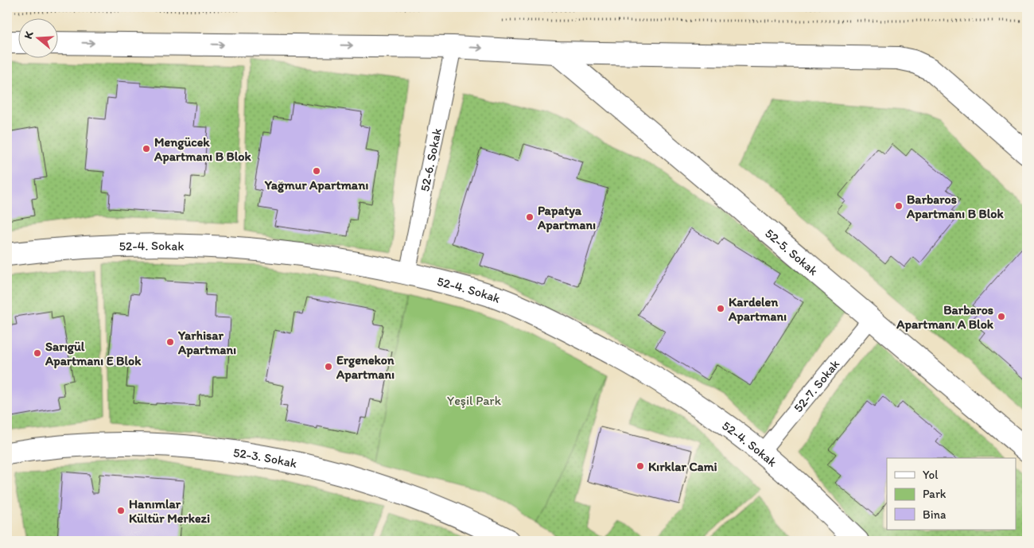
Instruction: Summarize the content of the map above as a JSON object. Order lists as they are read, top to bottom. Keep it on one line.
{"streets":{"street":["52-4. Sokak","52-5. Sokak","52-3. Sokak"],"lane":["52-6. Sokak","52-7. Sokak"]},"crossings":[["52-6. Sokak","52-4. Sokak"],["52-4. Sokak","52-7. Sokak"],["52-5. Sokak","52-7. Sokak"]],"parks":["Yeşil Park"],"places":["Mengücek Apartmanı B Blok","Yağmur Apartmanı","Barbaros Apartmanı B Blok","Papatya Apartmanı","Kardelen Apartmanı","Barbaros Apartmanı A Blok","Yarhisar Apartmanı","Sarıgül Apartmanı E Blok","Ergenekon Apartmanı","Kırklar Cami","Hanımlar Kültür Merkezi"],"legend":["Yol","Park","Bina"],"north":"left"}
